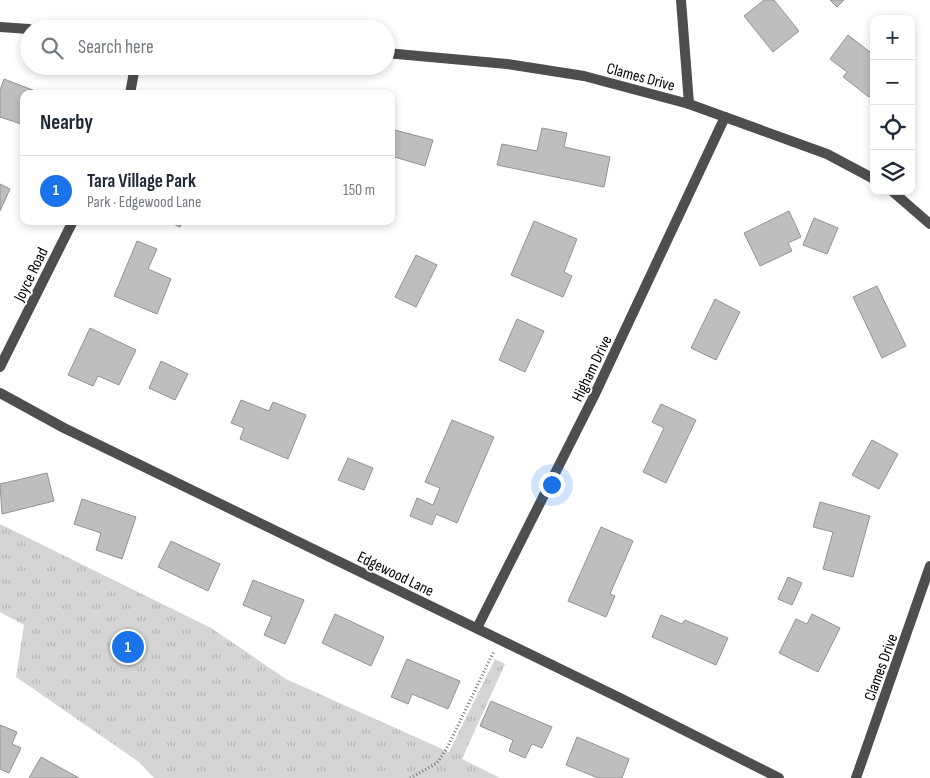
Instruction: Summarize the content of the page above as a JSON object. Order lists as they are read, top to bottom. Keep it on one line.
{"streets":{"street":["Clames Drive","Joyce Road","Higham Drive","Edgewood Lane"]},"crossings":[["Clames Drive","Higham Drive"],["Higham Drive","Edgewood Lane"]],"page":{"map_buttons":["+","−"],"search":"Search here","heading":"Nearby","list":[{"mark":"1","name":"Tara Village Park","note":"Park · Edgewood Lane","value":"150 m"}],"pins":"1"}}
